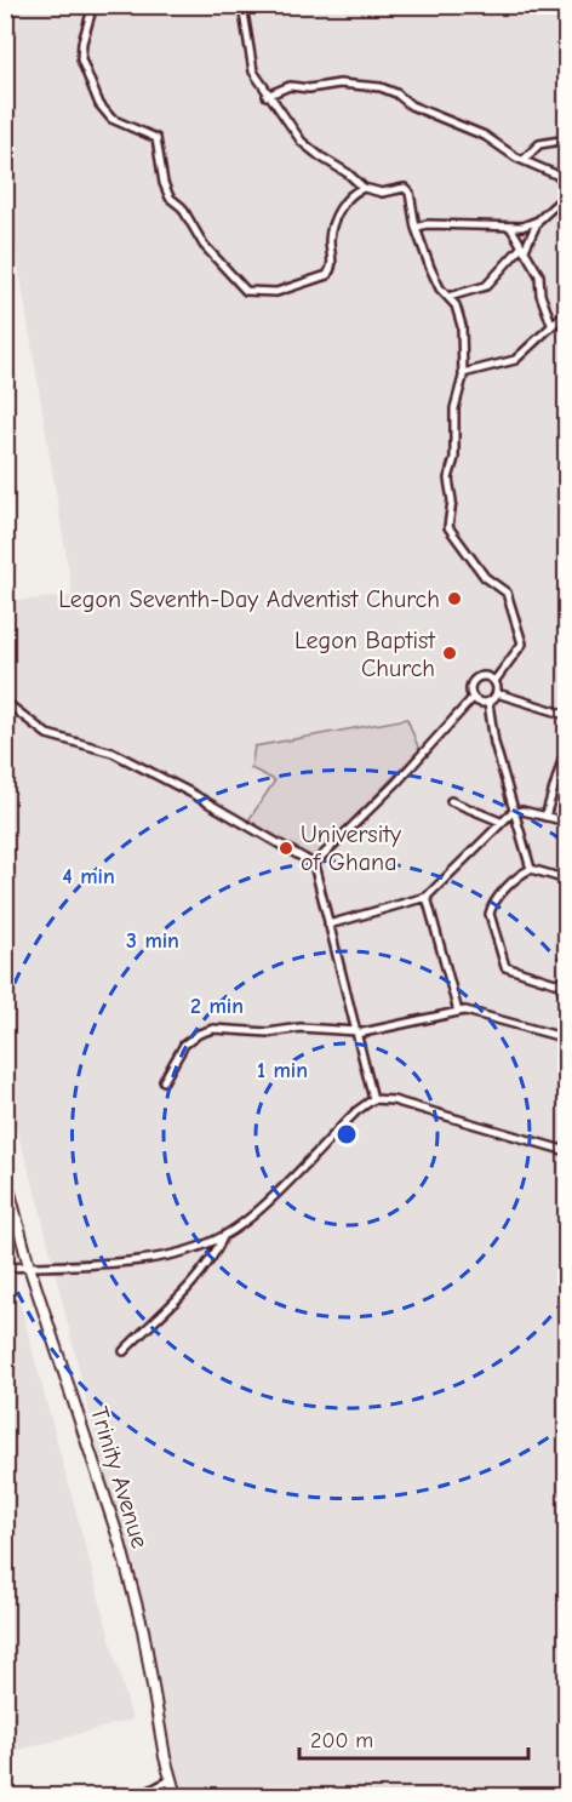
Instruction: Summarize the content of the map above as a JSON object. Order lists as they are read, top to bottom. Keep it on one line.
{"streets":{"street":["Trinity Avenue"]},"places":["Legon Seventh-Day Adventist Church","Legon Baptist Church","University of Ghana"],"scale_bar":"200 m","rings":["4 min","3 min","2 min","1 min"]}
